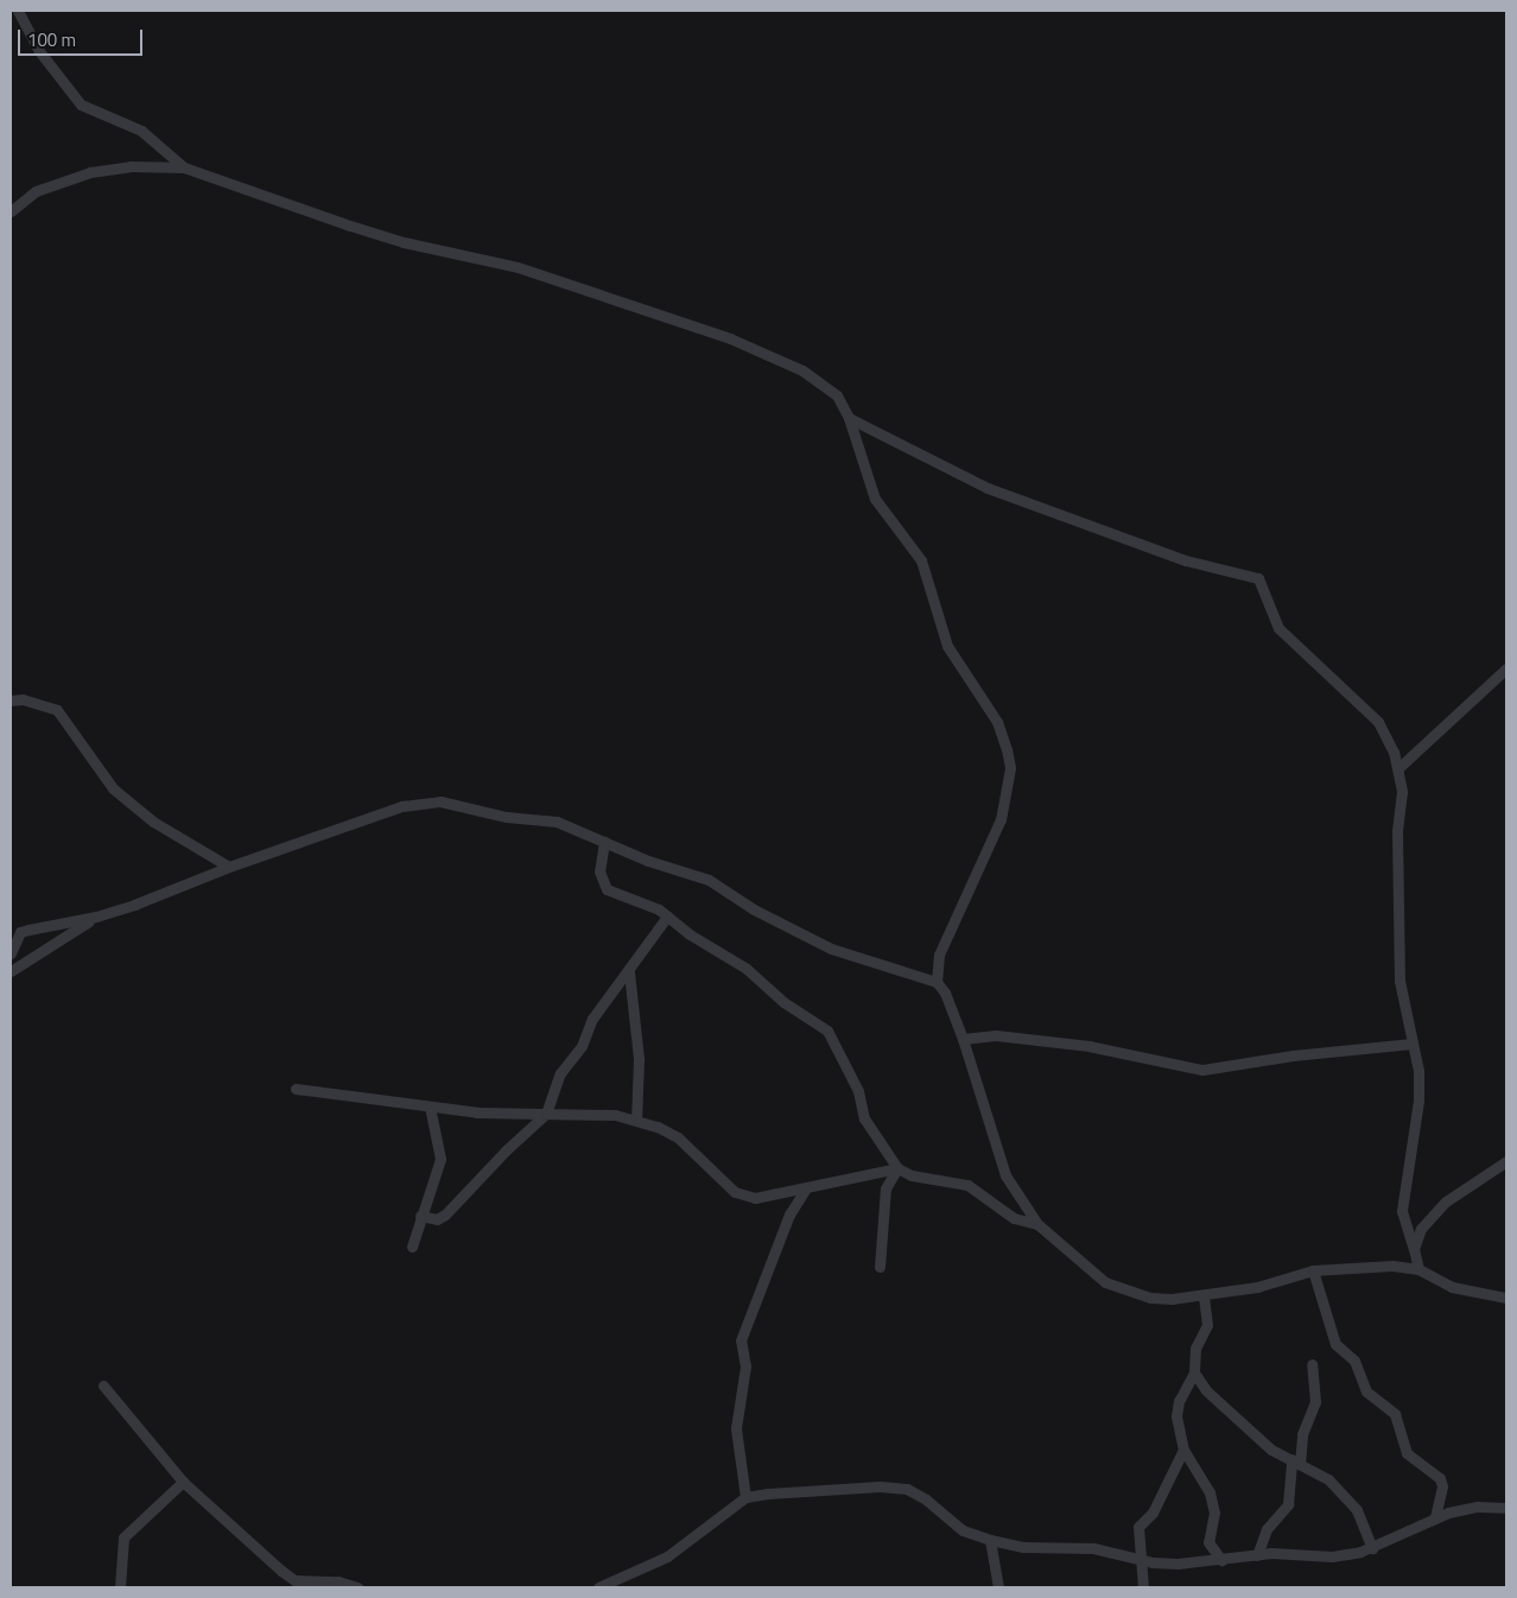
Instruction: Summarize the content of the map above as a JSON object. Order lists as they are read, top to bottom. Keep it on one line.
{"scale_bar":"100 m"}
